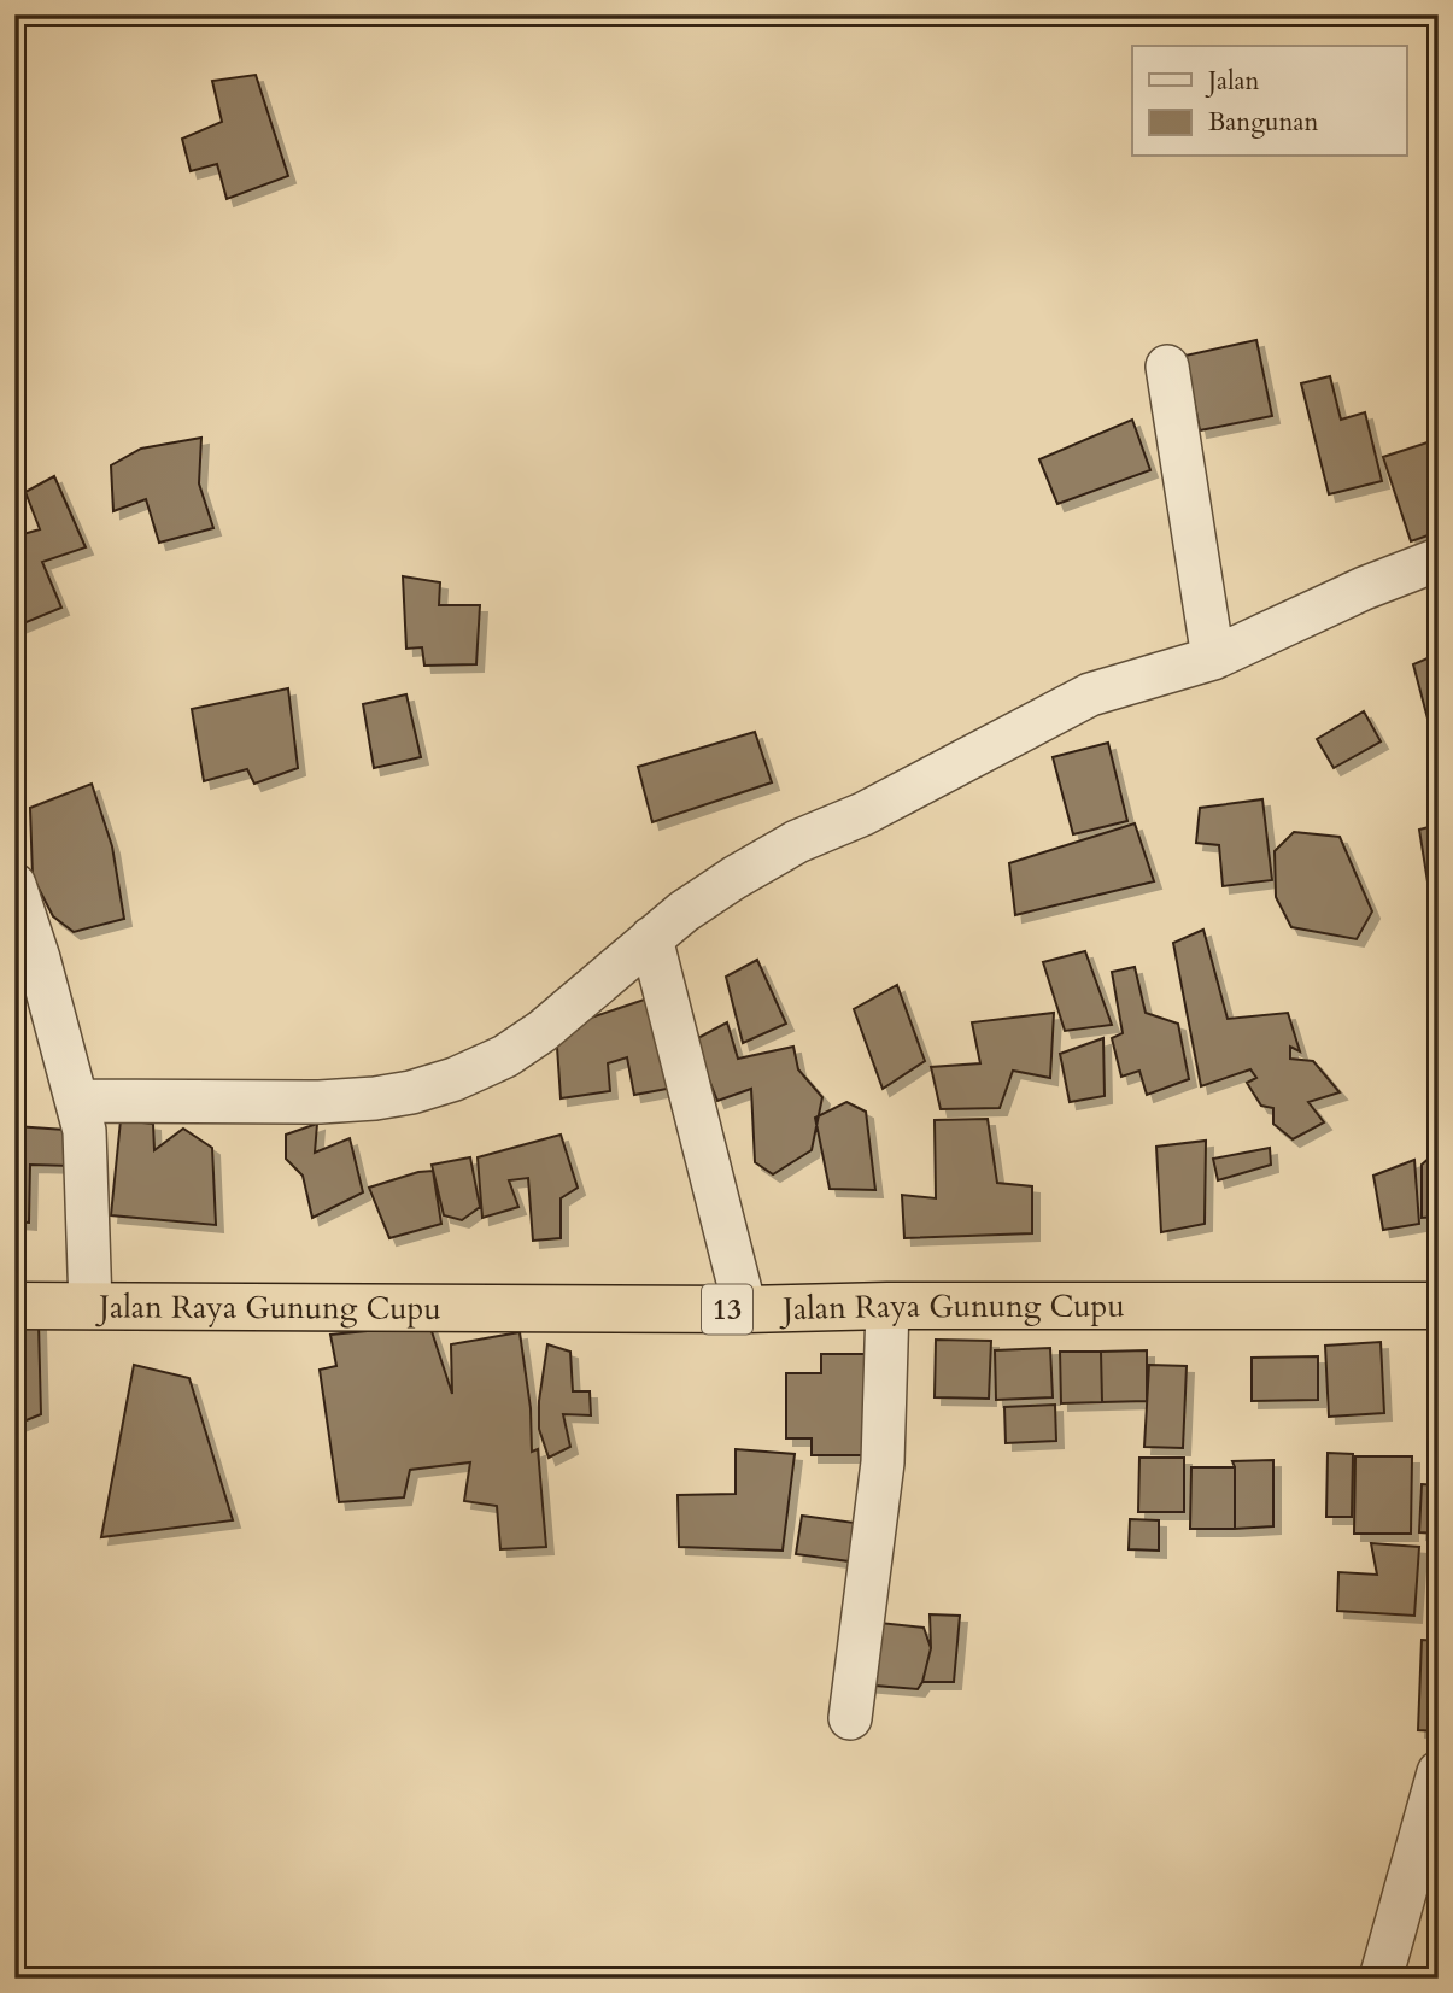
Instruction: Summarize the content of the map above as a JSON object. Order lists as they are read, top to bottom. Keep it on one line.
{"streets":{"highway":["Jalan Raya Gunung Cupu","13"]},"legend":["Jalan","Bangunan"]}
